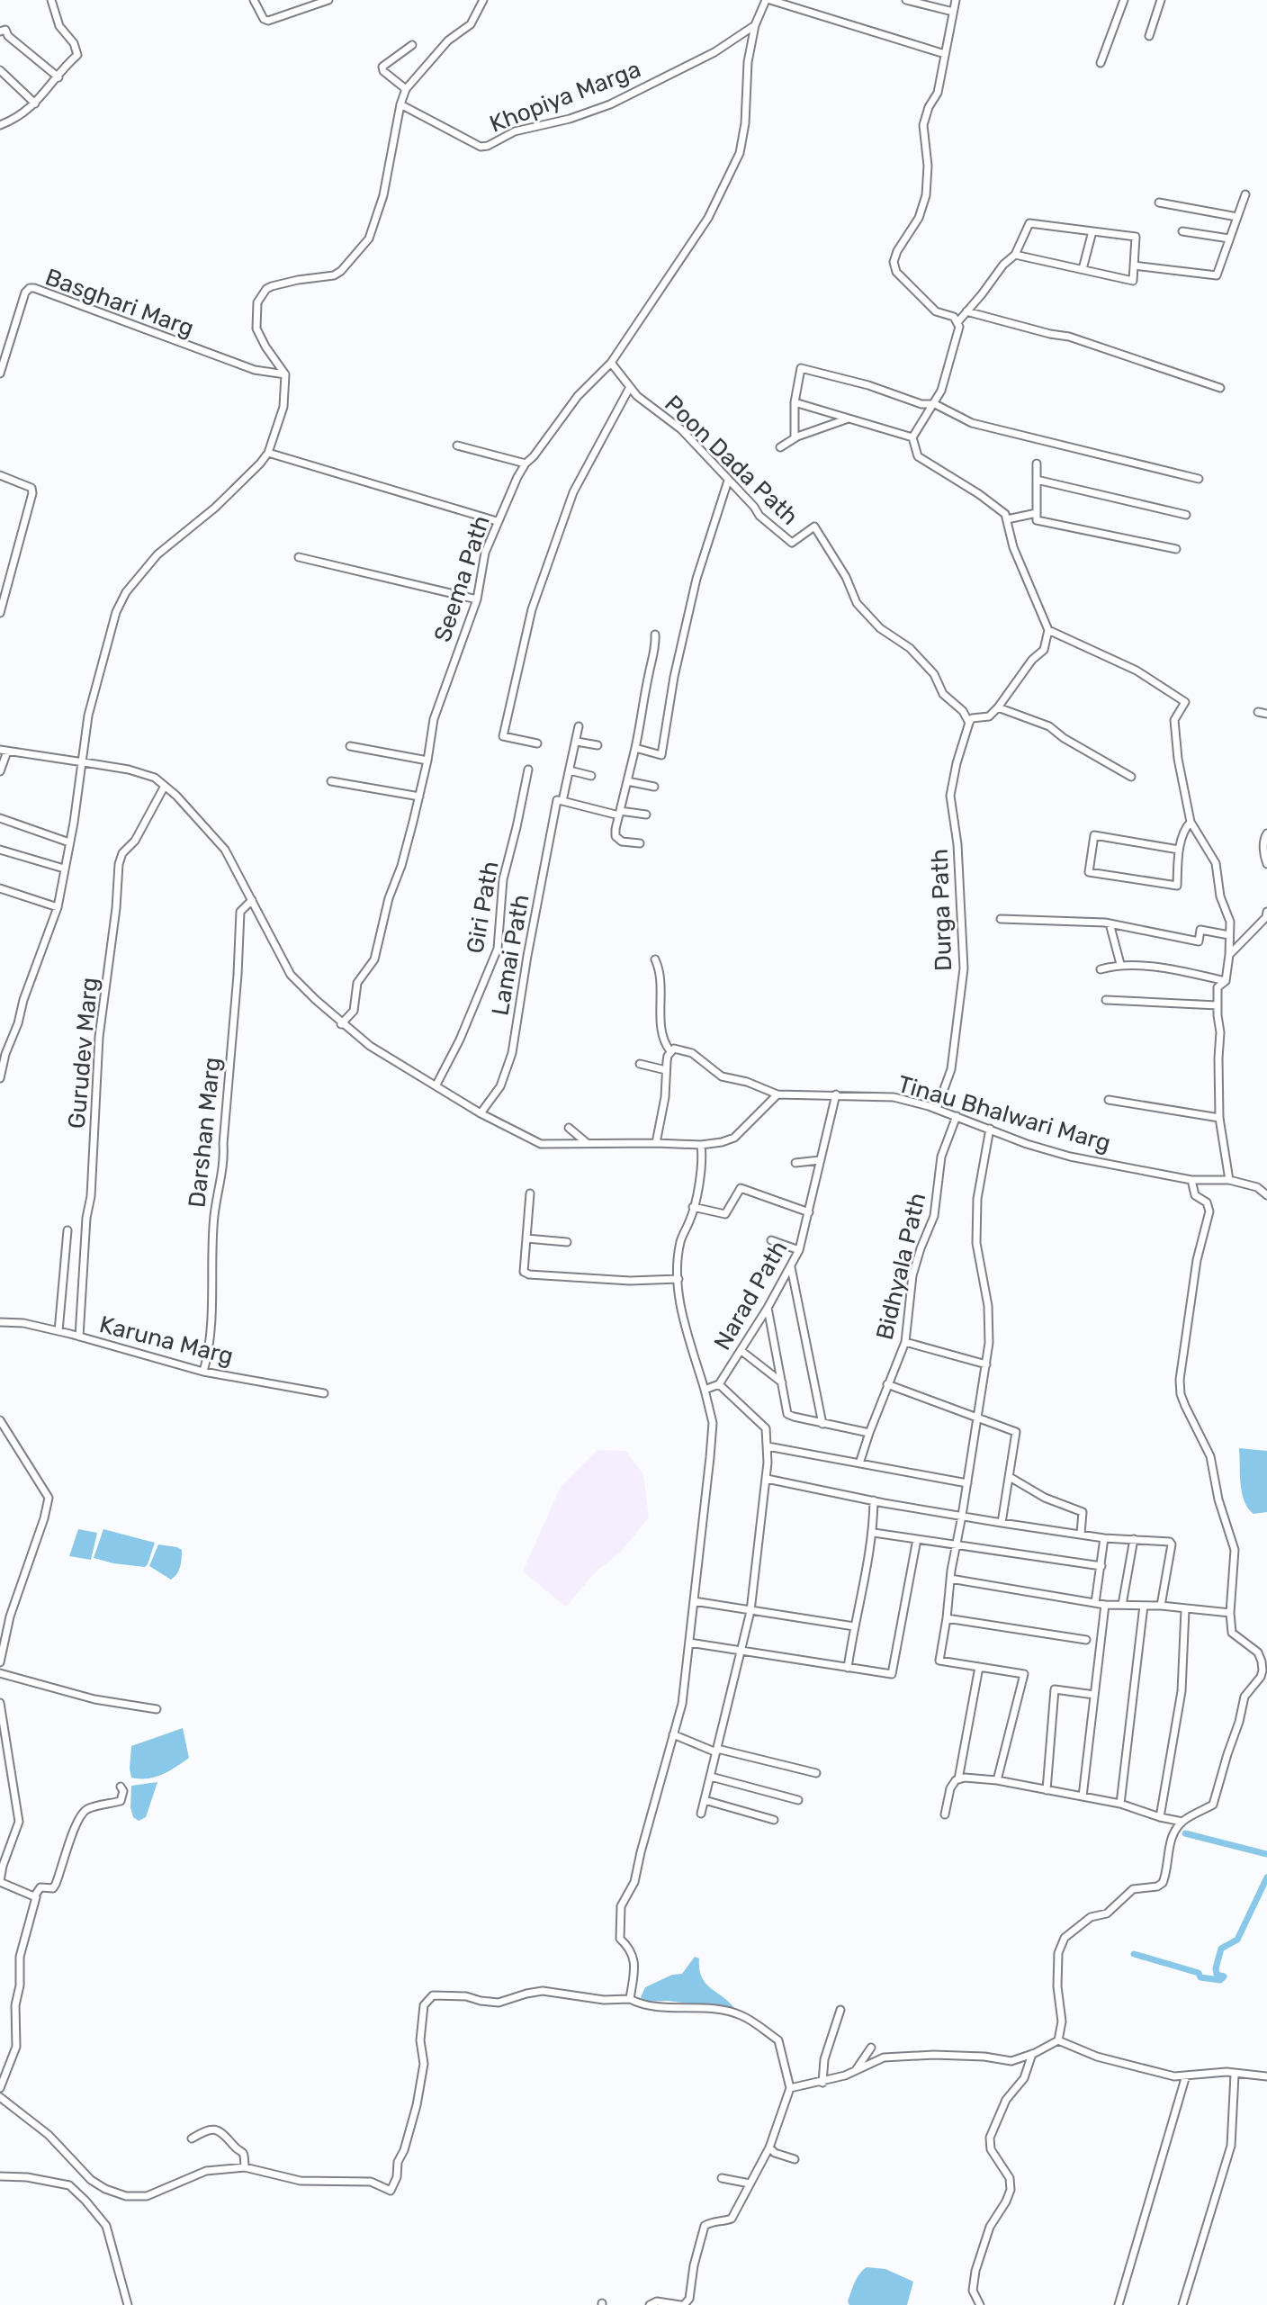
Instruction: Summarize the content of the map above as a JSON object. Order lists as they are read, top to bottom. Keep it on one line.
{"streets":{"street":["Khopiya Marga","Basghari Marg","Poon Dada Path","Seema Path","Giri Path","Durga Path","Lamai Path","Gurudev Marg","Tinau Bhalwari Marg","Darshan Marg","Bidhyala Path","Narad Path","Karuna Marg"]},"crossings":[["Khopiya Marga","Seema Path"],["Poon Dada Path","Seema Path"],["Poon Dada Path","Durga Path"],["Durga Path","Tinau Bhalwari Marg"],["Gurudev Marg","Karuna Marg"],["Tinau Bhalwari Marg","Bidhyala Path"],["Tinau Bhalwari Marg","Narad Path"],["Darshan Marg","Karuna Marg"]]}
